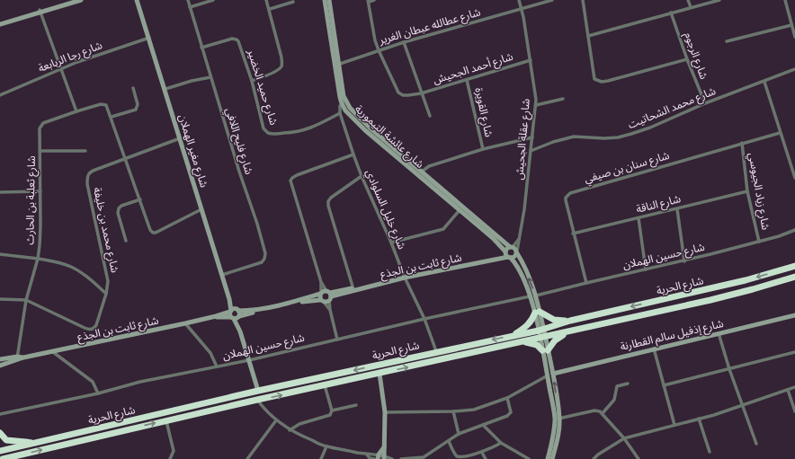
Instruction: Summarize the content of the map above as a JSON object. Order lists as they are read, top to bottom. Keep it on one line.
{"streets":{"highway":["شارع الحرية"],"street":["شارع عطالله عبطان الغرير","شارع الرجوم","شارع رجا الربابعة","شارع أحمد الجحيش","شارع حميد الخضير","شارع محمد الشحاتيت","شارع القويرة","شارع عائشة التيمورية","شارع عقلة الجحيش","شارع فليح اللافي","شارع مغير الهملان","شارع سنان بن صيفي","شارع زياد الجيوسي","شارع ثعلبة بن الحارث","شارع الناقة","شارع خليل السلوادي","شارع محمد بن خليفة","شارع حسين الهملان","شارع ثابت بن الجذع","شارع إذفيل سالم القطارنة"]},"crossings":[["شارع عطالله عبطان الغرير","شارع أحمد الجحيش"],["شارع عطالله عبطان الغرير","شارع عائشة التيمورية"],["شارع عطالله عبطان الغرير","شارع عقلة الجحيش"],["شارع الرجوم","شارع محمد الشحاتيت"],["شارع رجا الربابعة","شارع مغير الهملان"],["شارع أحمد الجحيش","شارع القويرة"],["شارع أحمد الجحيش","شارع عقلة الجحيش"],["شارع حميد الخضير","شارع فليح اللافي"],["شارع حميد الخضير","شارع خليل السلوادي"],["شارع محمد الشحاتيت","شارع عقلة الجحيش"],["شارع عائشة التيمورية","شارع عقلة الجحيش"],["شارع عائشة التيمورية","شارع خليل السلوادي"],["شارع عائشة التيمورية","شارع حسين الهملان"],["شارع عائشة التيمورية","شارع ثابت بن الجذع"],["شارع فليح اللافي","شارع مغير الهملان"],["شارع مغير الهملان","شارع محمد بن خليفة"],["شارع مغير الهملان","شارع حسين الهملان"],["شارع مغير الهملان","شارع ثابت بن الجذع"],["شارع مغير الهملان","شارع الحرية"],["شارع سنان بن صيفي","شارع زياد الجيوسي"],["شارع سنان بن صيفي","شارع الناقة"],["شارع سنان بن صيفي","شارع حسين الهملان"],["شارع زياد الجيوسي","شارع الناقة"],["شارع زياد الجيوسي","شارع حسين الهملان"],["شارع ثعلبة بن الحارث","شارع محمد بن خليفة"],["شارع ثعلبة بن الحارث","شارع ثابت بن الجذع"],["شارع خليل السلوادي","شارع حسين الهملان"],["شارع خليل السلوادي","شارع ثابت بن الجذع"],["شارع خليل السلوادي","شارع الحرية"]]}
